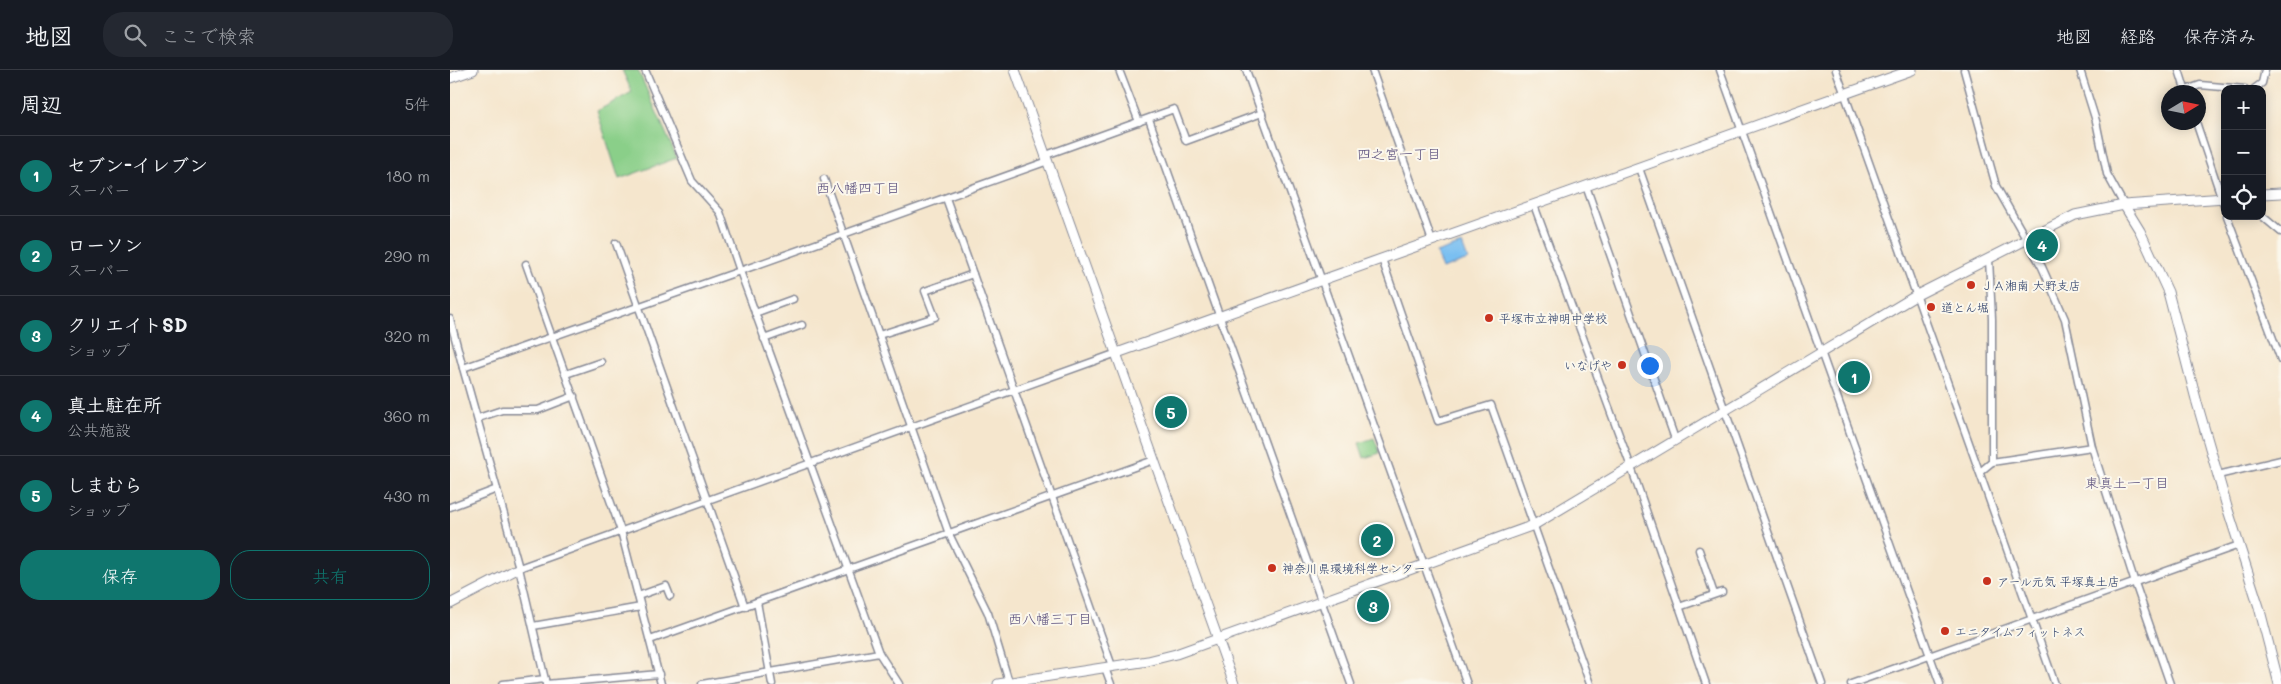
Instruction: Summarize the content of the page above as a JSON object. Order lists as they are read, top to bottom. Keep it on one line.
{"districts":["四之宮一丁目","西八幡四丁目","東真土一丁目","西八幡三丁目"],"places":["ＪＡ湘南 大野支店","道とん堀","平塚市立神明中学校","いなげや","神奈川県環境科学センター","アール元気 平塚真土店","エニタイムフィットネス"],"north":"right","page":{"header":"地図","search":"ここで検索","nav":["地図","経路","保存済み"],"heading":["周辺","5件"],"map_buttons":["+","−"],"list":[{"mark":"1","name":"セブン-イレブン","note":"スーパー","value":"180 m"},{"mark":"2","name":"ローソン","note":"スーパー","value":"290 m"},{"mark":"3","name":"クリエイトSD","note":"ショップ","value":"320 m"},{"mark":"4","name":"真土駐在所","note":"公共施設","value":"360 m"},{"mark":"5","name":"しまむら","note":"ショップ","value":"430 m"}],"pins":["4","1","5","2","3"],"buttons":["保存","共有"]}}
